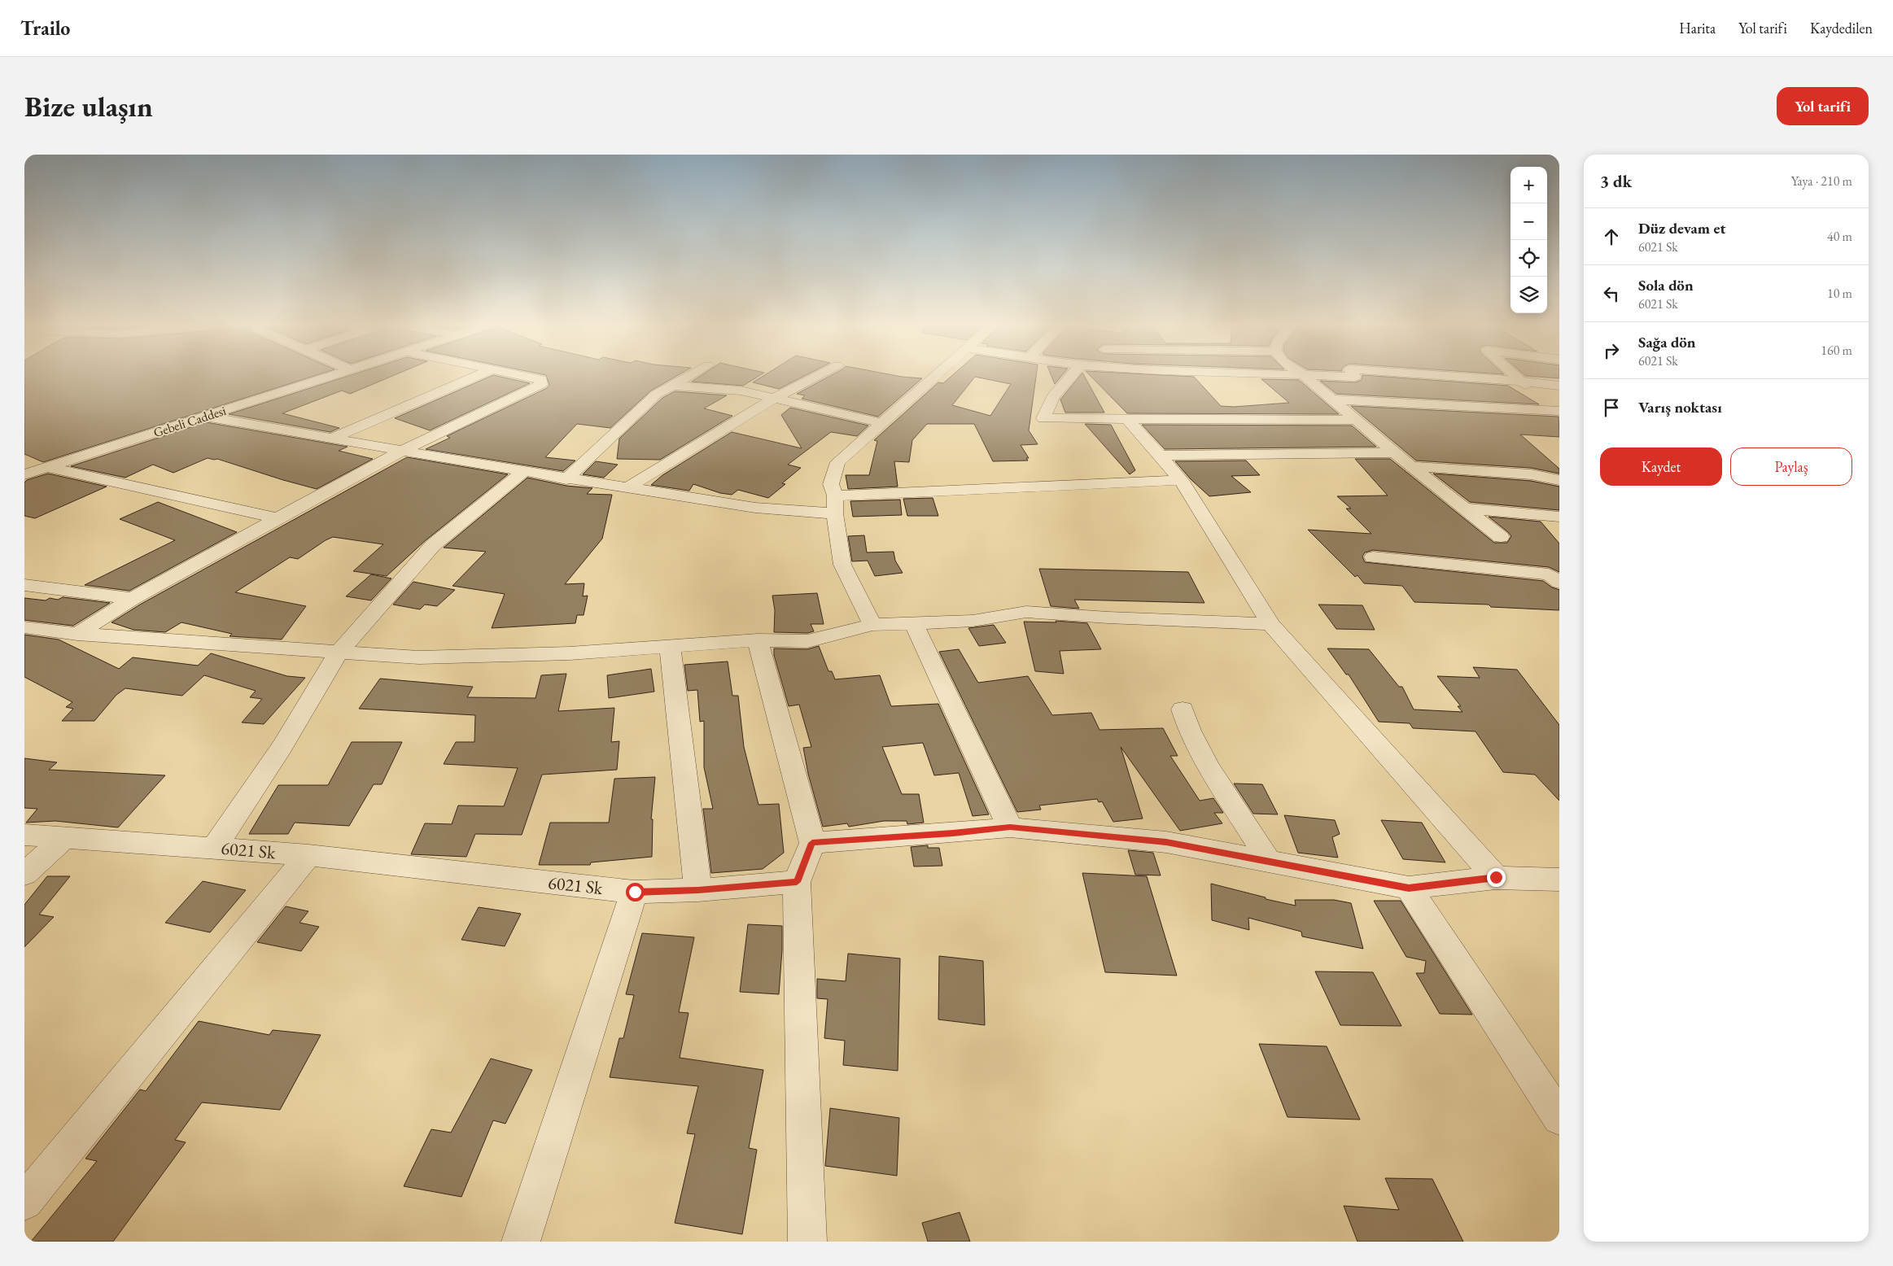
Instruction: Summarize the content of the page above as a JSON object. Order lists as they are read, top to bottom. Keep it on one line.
{"streets":{"street":["Gebeli Caddesi","6021 Sk"]},"page":{"header":"Trailo","nav":["Harita","Yol tarifi","Kaydedilen"],"buttons":["Yol tarifi",["Kaydet","Paylaş"]],"title":"Bize ulaşın","heading":["3 dk","Yaya · 210 m"],"map_buttons":["+","−"],"list":[["Düz devam et","6021 Sk","40 m"],["Sola dön","6021 Sk","10 m"],["Sağa dön","6021 Sk","160 m"],"Varış noktası"]}}
